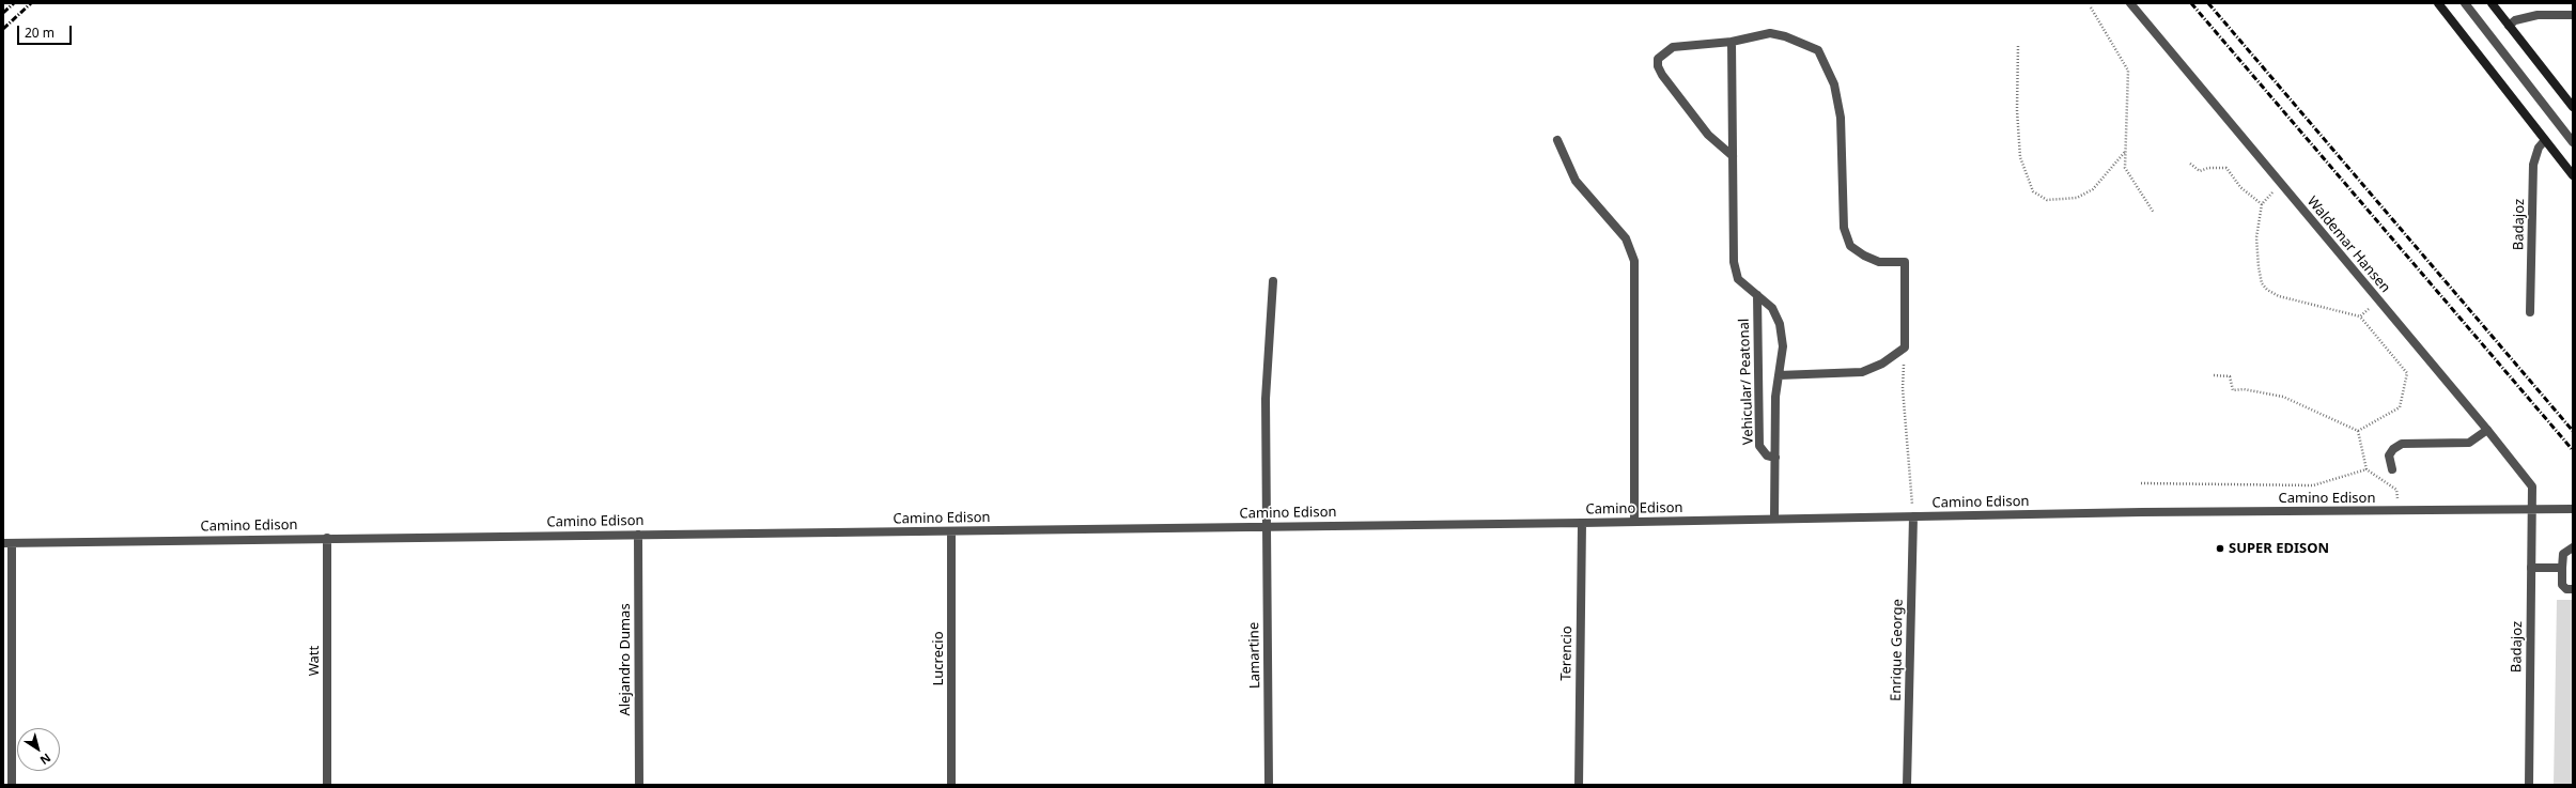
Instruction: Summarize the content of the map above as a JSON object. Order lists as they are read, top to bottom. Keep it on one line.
{"streets":{"street":["Badajoz","Waldemar Hansen","Vehicular/ Peatonal","Camino Edison","Enrique George","Terencio","Lamartine","Lucrecio","Alejandro Dumas","Watt"]},"crossings":[["Badajoz","Waldemar Hansen"],["Badajoz","Camino Edison"],["Waldemar Hansen","Camino Edison"],["Vehicular/ Peatonal","Camino Edison"],["Camino Edison","Enrique George"],["Camino Edison","Terencio"],["Camino Edison","Lamartine"],["Camino Edison","Lucrecio"],["Camino Edison","Alejandro Dumas"],["Camino Edison","Watt"]],"places":["SUPER EDISON"],"scale_bar":"20 m","north":"bottom right"}
